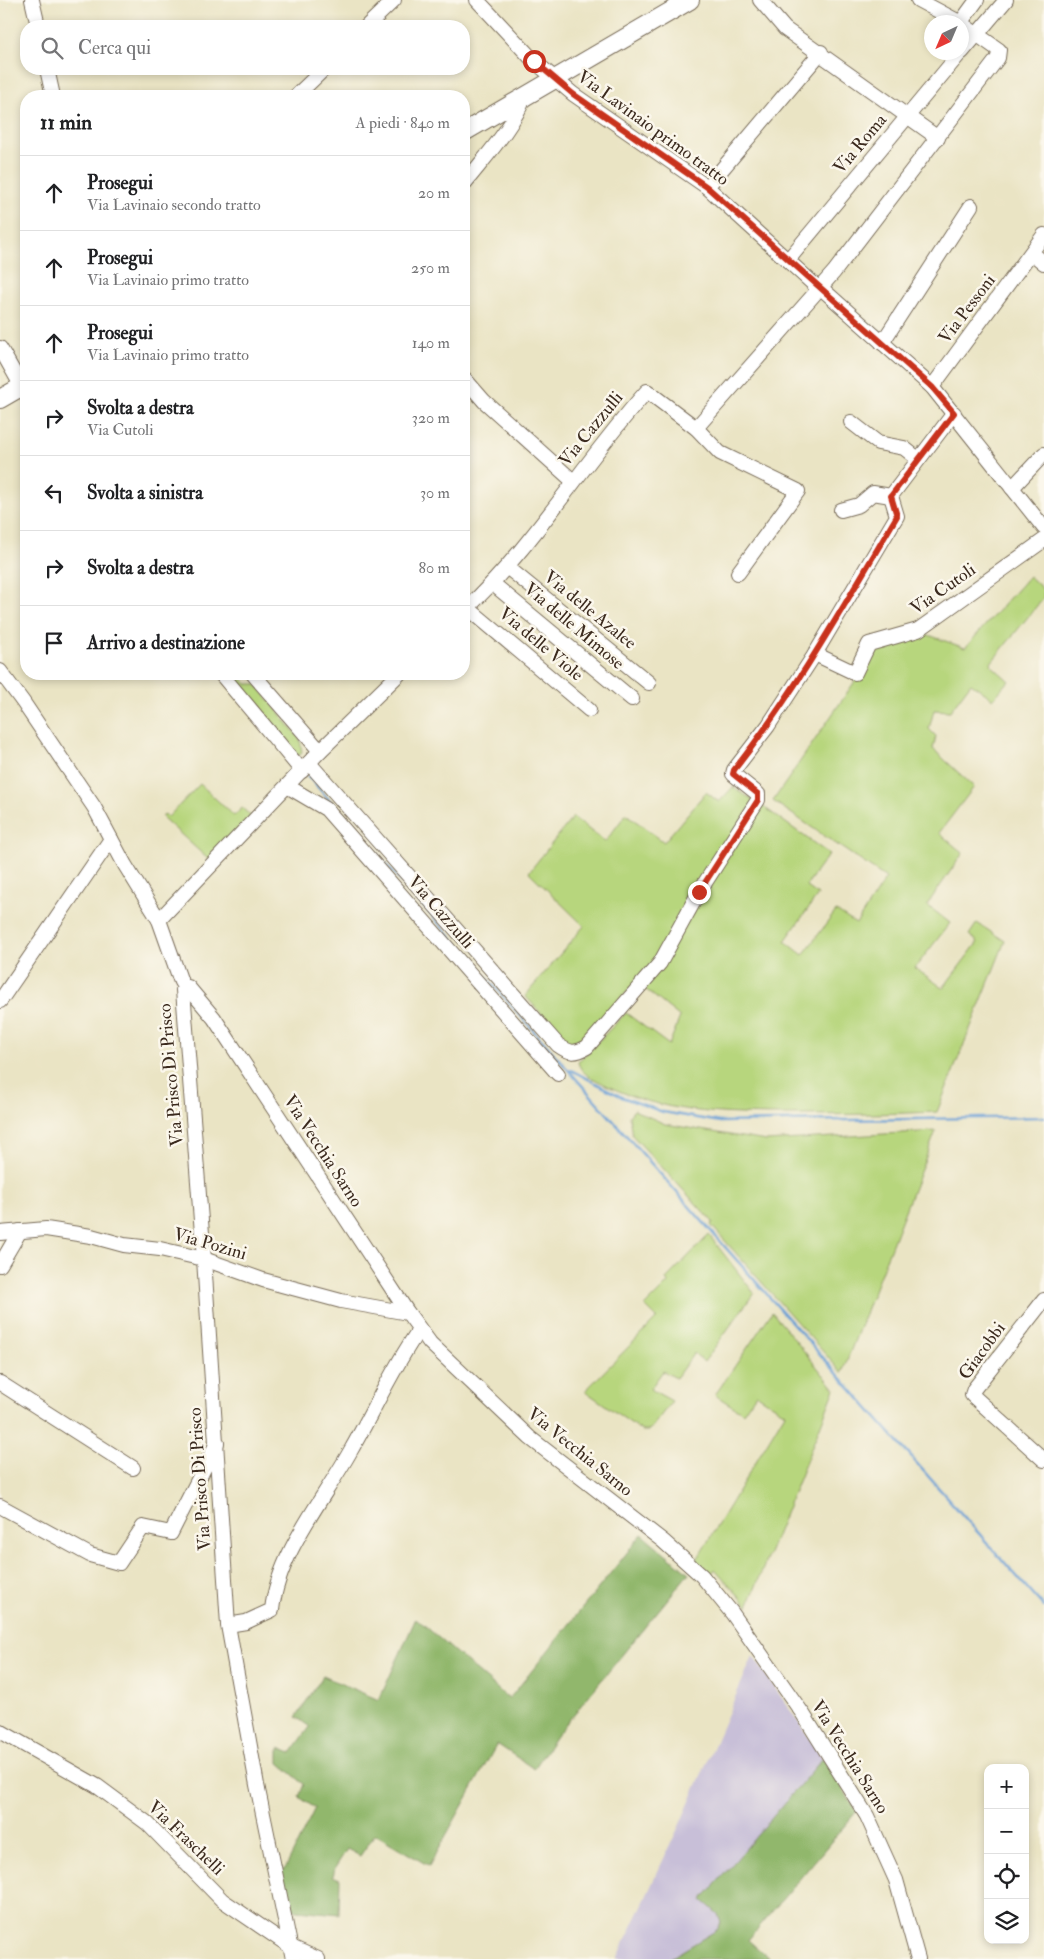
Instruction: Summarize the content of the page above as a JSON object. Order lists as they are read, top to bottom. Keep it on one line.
{"streets":{"street":["Via Lavinaio primo tratto","Via Roma","Via Pessoni","Via Cazzulli","Via Cutoli","Via delle Azalee","Via delle Mimose","Via delle Viole","Via Prisco Di Prisco","Via Vecchia Sarno","Via Pozini","Giacobbi","Via Fraschelli"]},"crossings":[["Via Lavinaio primo tratto","Via Roma"],["Via Lavinaio primo tratto","Via Pessoni"],["Via Cazzulli","Via delle Azalee"],["Via Cazzulli","Via delle Mimose"],["Via Prisco Di Prisco","Via Vecchia Sarno"],["Via Prisco Di Prisco","Via Pozini"],["Via Prisco Di Prisco","Via Fraschelli"],["Via Vecchia Sarno","Via Pozini"]],"north":"bottom left","page":{"search":"Cerca qui","heading":["11 min","A piedi · 840 m"],"list":[["Prosegui","Via Lavinaio secondo tratto","20 m"],["Prosegui","Via Lavinaio primo tratto","250 m"],["Prosegui","Via Lavinaio primo tratto","140 m"],["Svolta a destra","Via Cutoli","320 m"],["Svolta a sinistra","30 m"],["Svolta a destra","80 m"],"Arrivo a destinazione"],"map_buttons":["+","−"]}}
